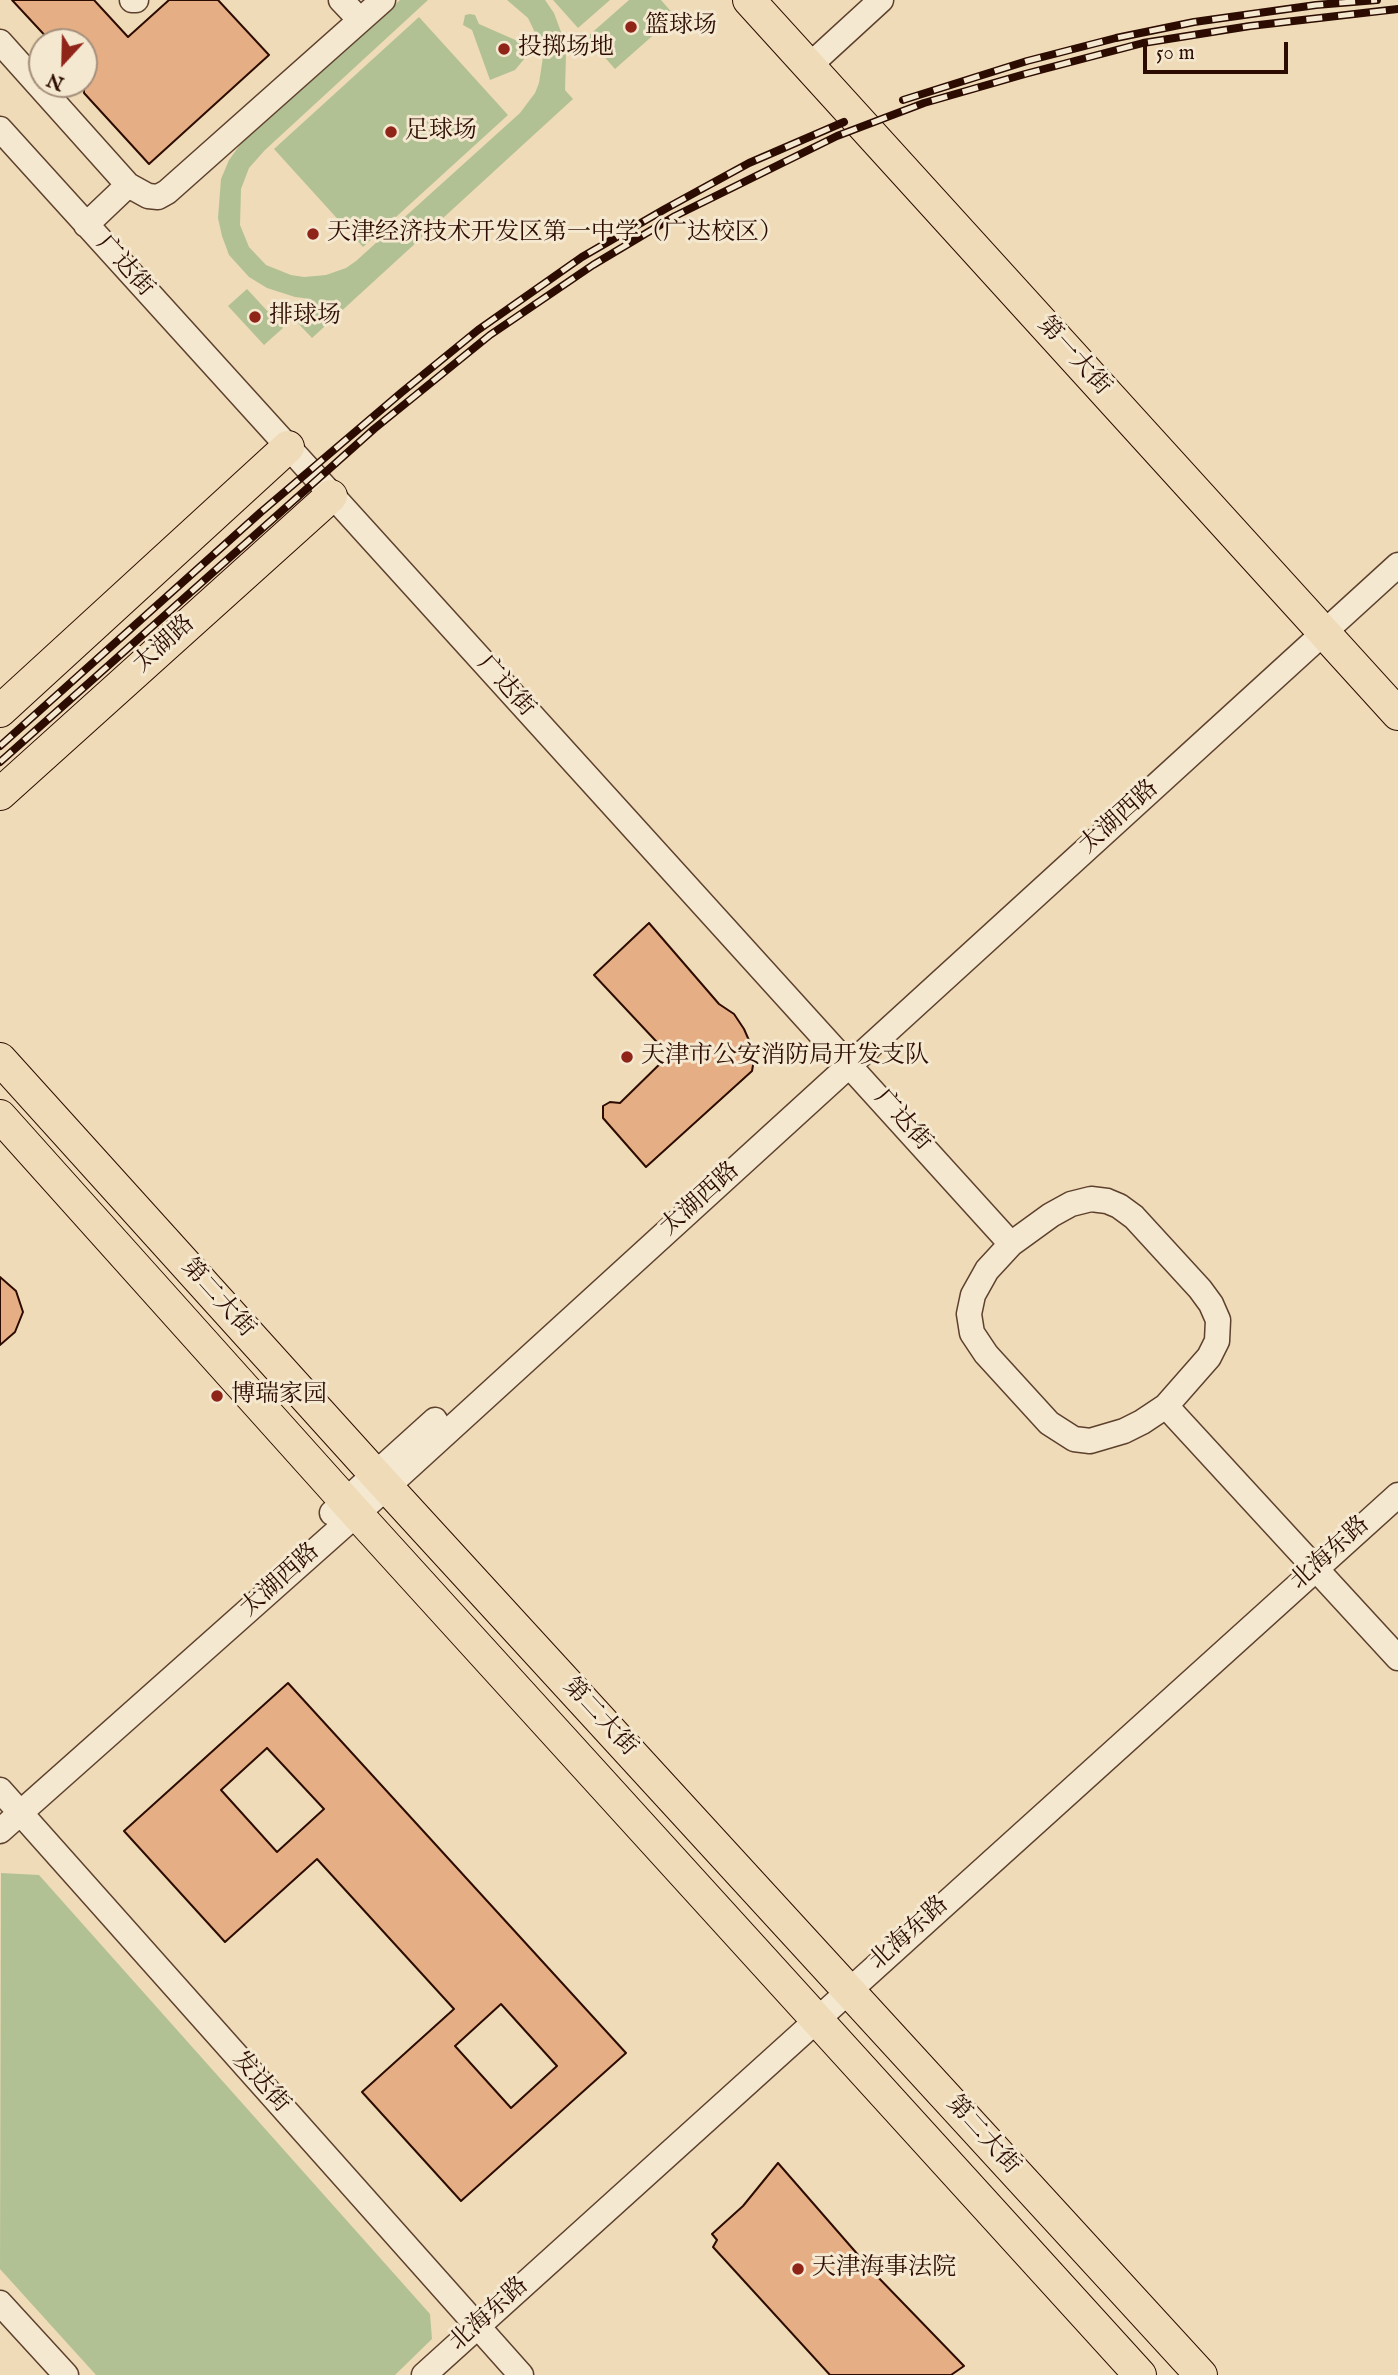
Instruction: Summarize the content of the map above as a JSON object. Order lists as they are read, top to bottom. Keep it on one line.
{"streets":{"main road":["第一大街","太湖路","第二大街"],"street":["广达街","太湖西路","北海东路","发达街"]},"crossings":[["广达街","太湖路"],["广达街","太湖西路"],["第一大街","太湖西路"],["太湖西路","第二大街"],["太湖西路","发达街"],["第二大街","北海东路"],["北海东路","发达街"]],"places":["篮球场","投掷场地","足球场","天津经济技术开发区第一中学（广达校区）","排球场","天津市公安消防局开发支队","博瑞家园","天津海事法院"],"scale_bar":"50 m","north":"bottom"}
